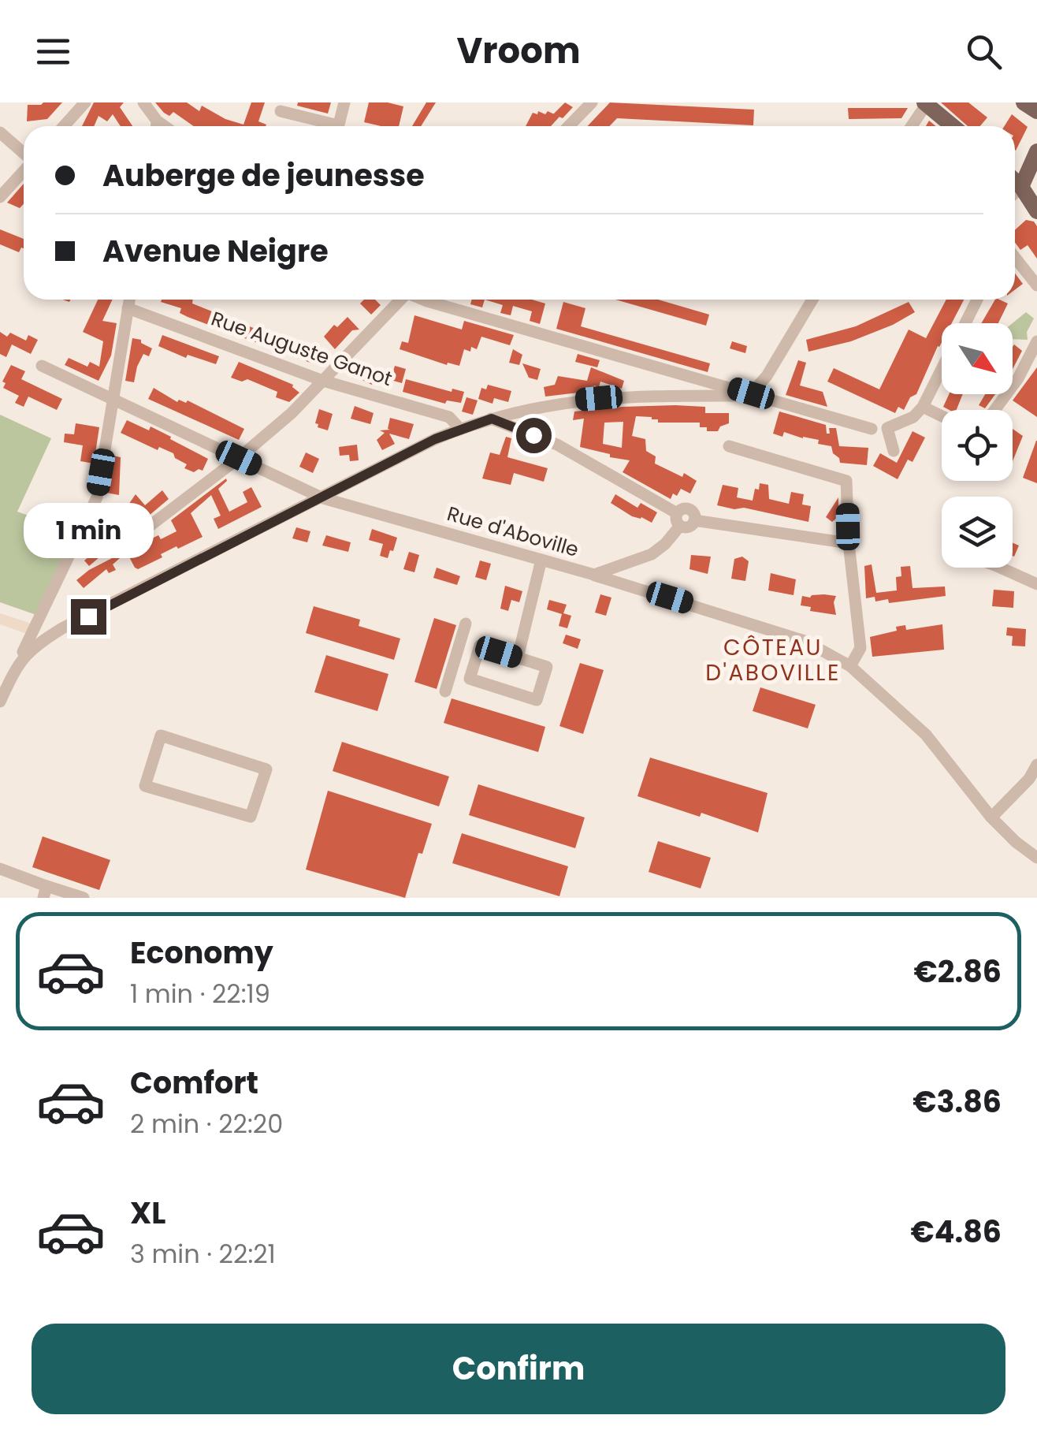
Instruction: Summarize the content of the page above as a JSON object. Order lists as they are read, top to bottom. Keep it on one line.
{"streets":{"street":["Rue Auguste Ganot","Rue d'Aboville"]},"districts":["CÔTEAU D'ABOVILLE"],"north":"bottom right","page":{"header":"Vroom","banner":["Auberge de jeunesse","Avenue Neigre"],"bubble":"1 min","list":[{"name":"Economy","note":"1 min · 22:19","value":"€2.86"},{"name":"Comfort","note":"2 min · 22:20","value":"€3.86"},{"name":"XL","note":"3 min · 22:21","value":"€4.86"}],"buttons":"Confirm"}}
